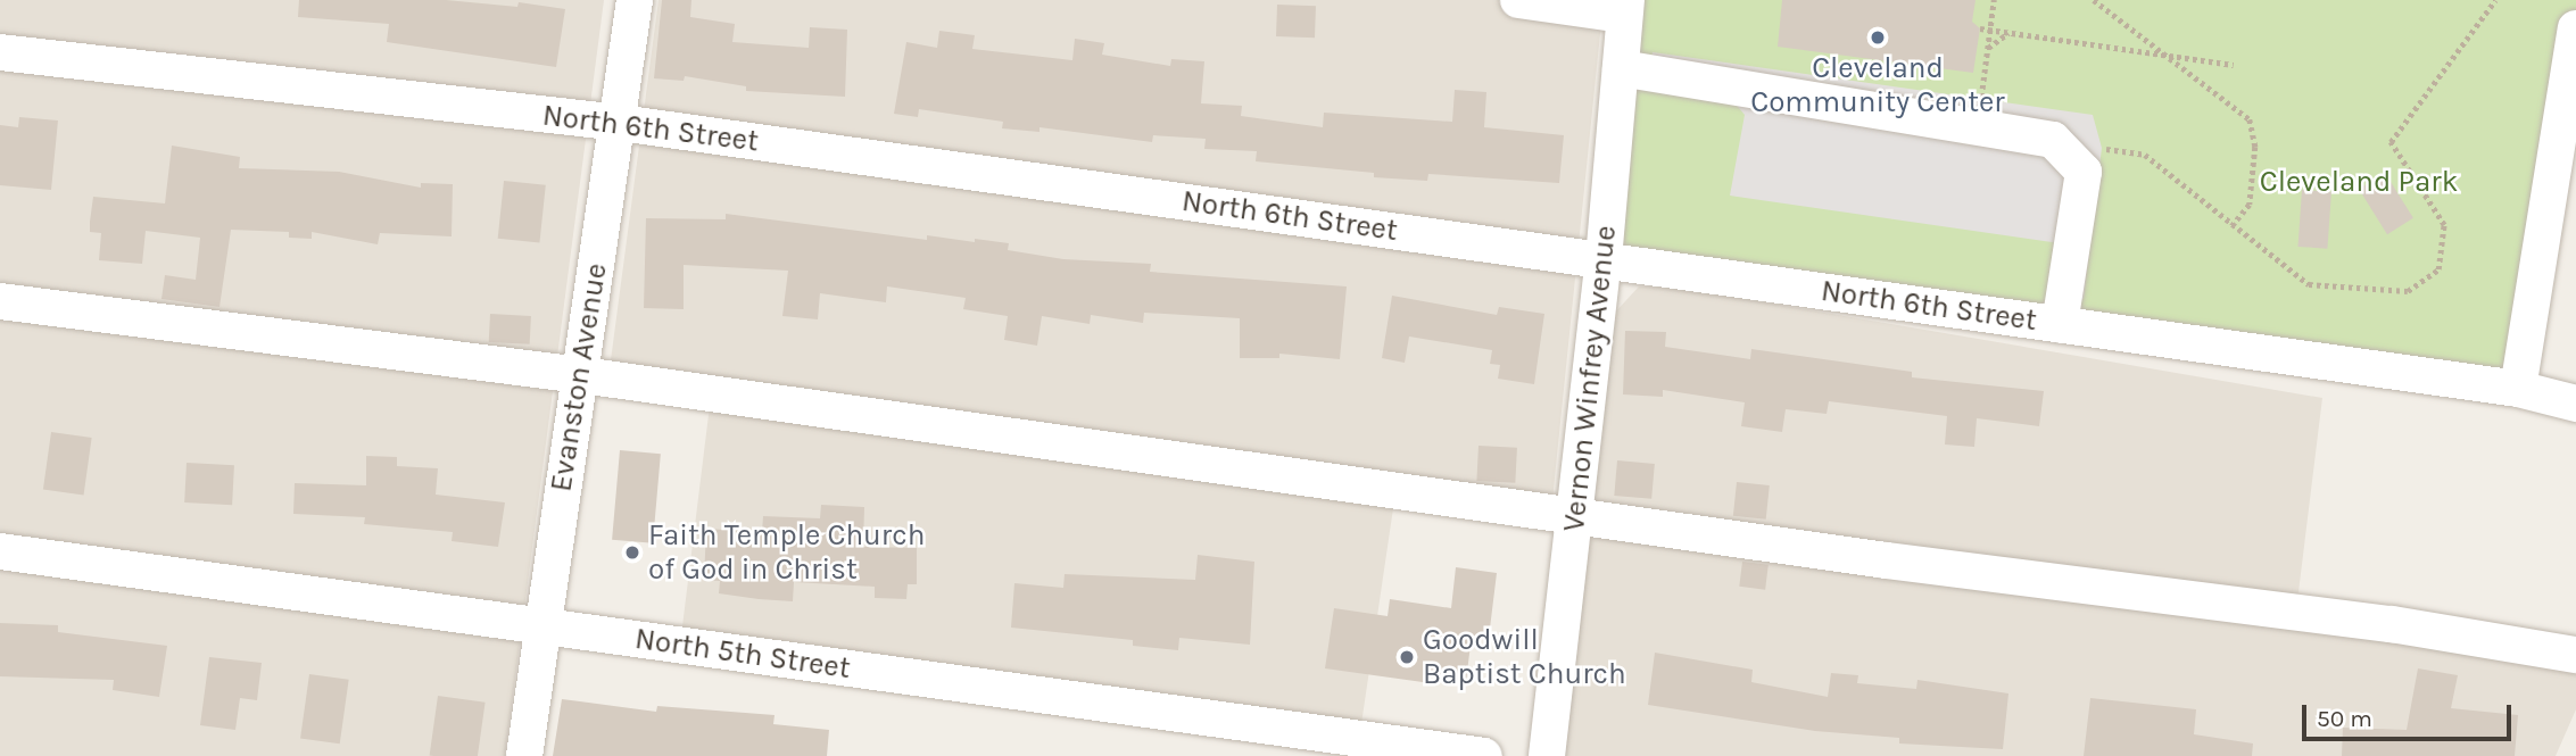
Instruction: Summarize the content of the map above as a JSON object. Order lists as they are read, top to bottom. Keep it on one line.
{"streets":{"street":["North 6th Street","Evanston Avenue","Vernon Winfrey Avenue","North 5th Street"]},"crossings":[["North 6th Street","Evanston Avenue"],["North 6th Street","Vernon Winfrey Avenue"],["Evanston Avenue","North 5th Street"]],"parks":["Cleveland Park"],"places":["Cleveland Community Center","Faith Temple Church of God in Christ","Goodwill Baptist Church"],"scale_bar":"50 m"}
